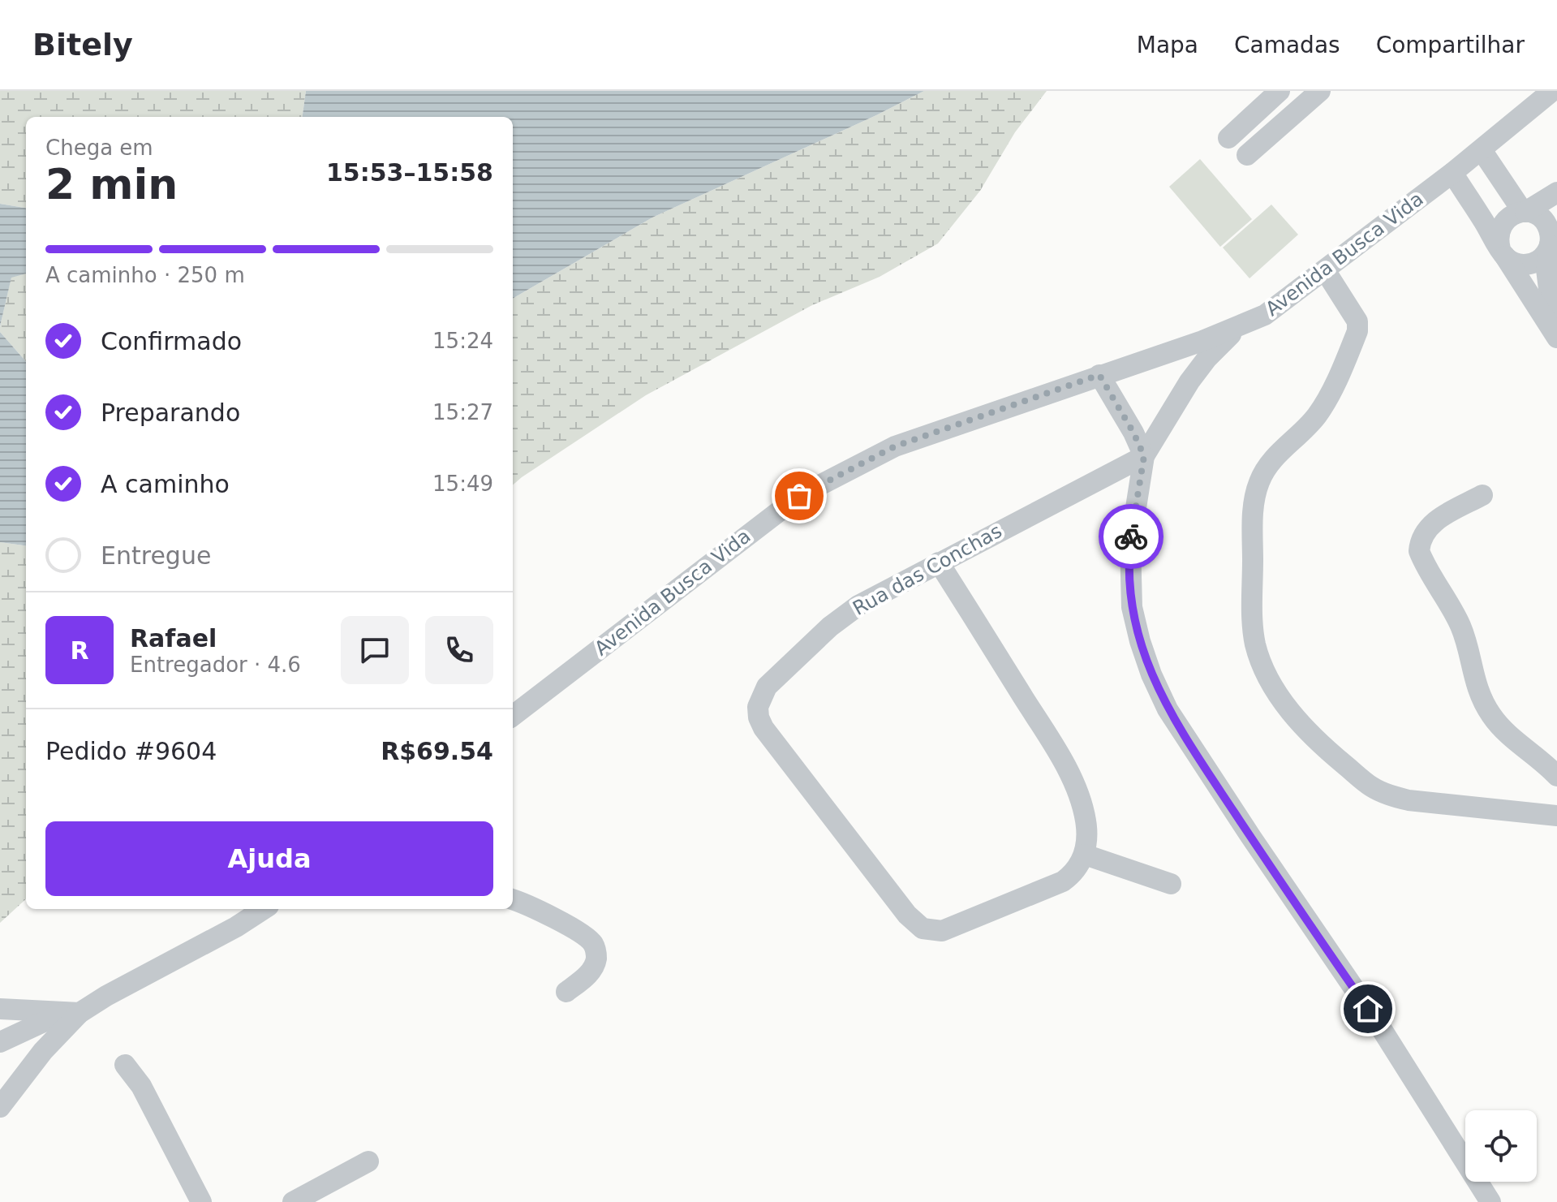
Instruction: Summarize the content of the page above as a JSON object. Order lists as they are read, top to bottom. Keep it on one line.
{"streets":{"street":["Avenida Busca Vida","Rua das Conchas"]},"page":{"header":"Bitely","nav":["Mapa","Camadas","Compartilhar"],"heading":["2 min","Chega em","15:53–15:58"],"panel":["Rafael","Entregador · 4.6","Pedido #9604","R$69.54"],"bar":"A caminho · 250 m","list":[["Confirmado","15:24"],["Preparando","15:27"],["A caminho","15:49"],"Entregue"],"round":"R","buttons":"Ajuda"}}
